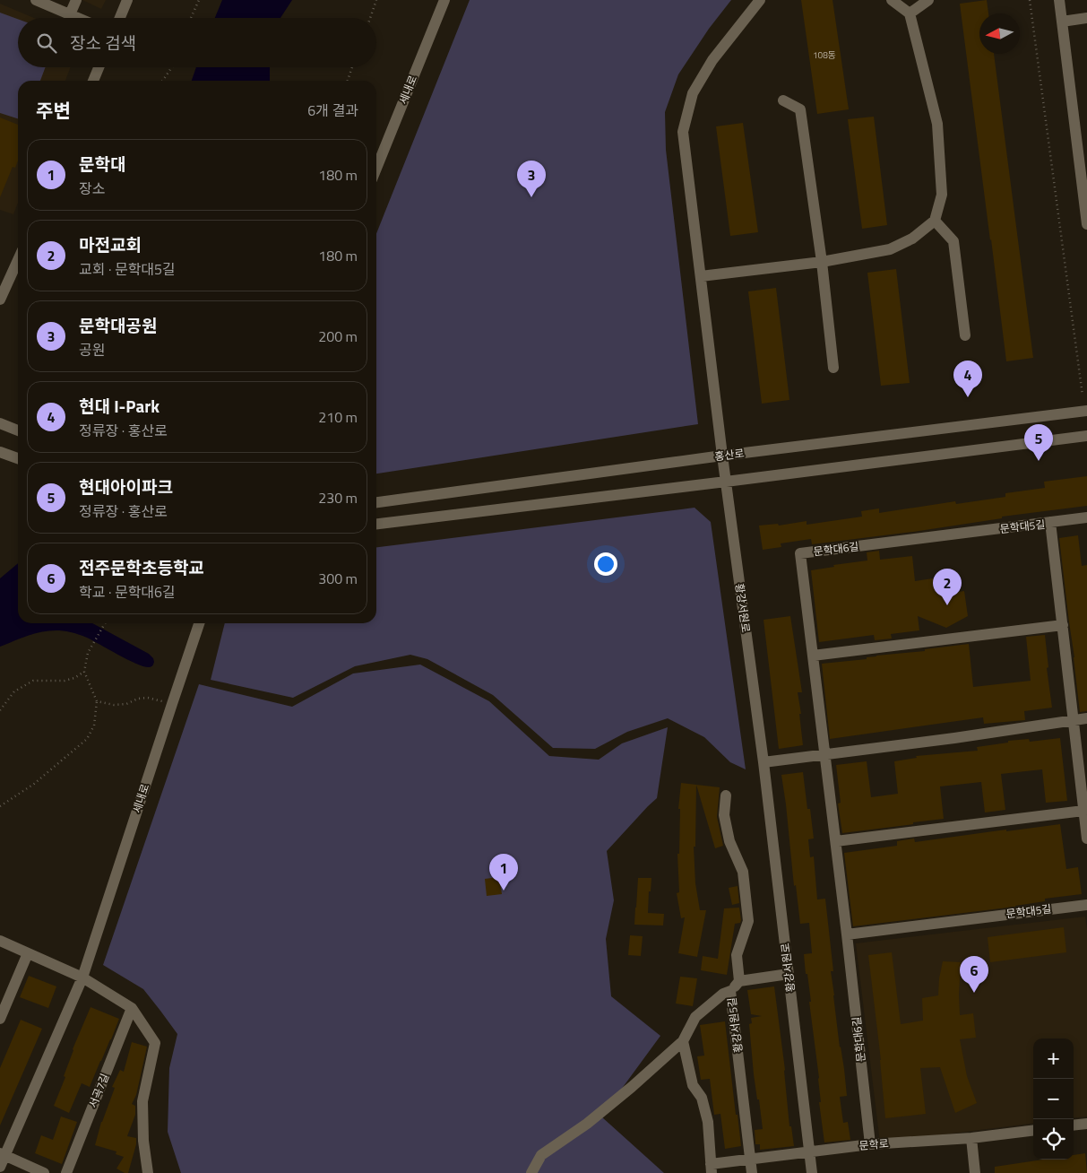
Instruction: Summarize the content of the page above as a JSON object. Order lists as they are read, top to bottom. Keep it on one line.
{"streets":{"street":["세내로","홍산로","문학대5길","문학대6길","황강서원로","황강서원5길","서곡7길","문학로"]},"crossings":[["홍산로","황강서원로"],["문학대5길","문학대6길"],["문학대6길","문학로"],["황강서원로","문학로"],["황강서원5길","문학로"]],"house_numbers":["108동"],"north":"left","page":{"search":"장소 검색","heading":["주변","6개 결과"],"list":[{"mark":"1","name":"문학대","note":"장소","value":"180 m"},{"mark":"2","name":"마전교회","note":"교회 · 문학대5길","value":"180 m"},{"mark":"3","name":"문학대공원","note":"공원","value":"200 m"},{"mark":"4","name":"현대 I-Park","note":"정류장 · 홍산로","value":"210 m"},{"mark":"5","name":"현대아이파크","note":"정류장 · 홍산로","value":"230 m"},{"mark":"6","name":"전주문학초등학교","note":"학교 · 문학대6길","value":"300 m"}],"pins":["3","4","5","2","1","6"],"map_buttons":["+","−"]}}
